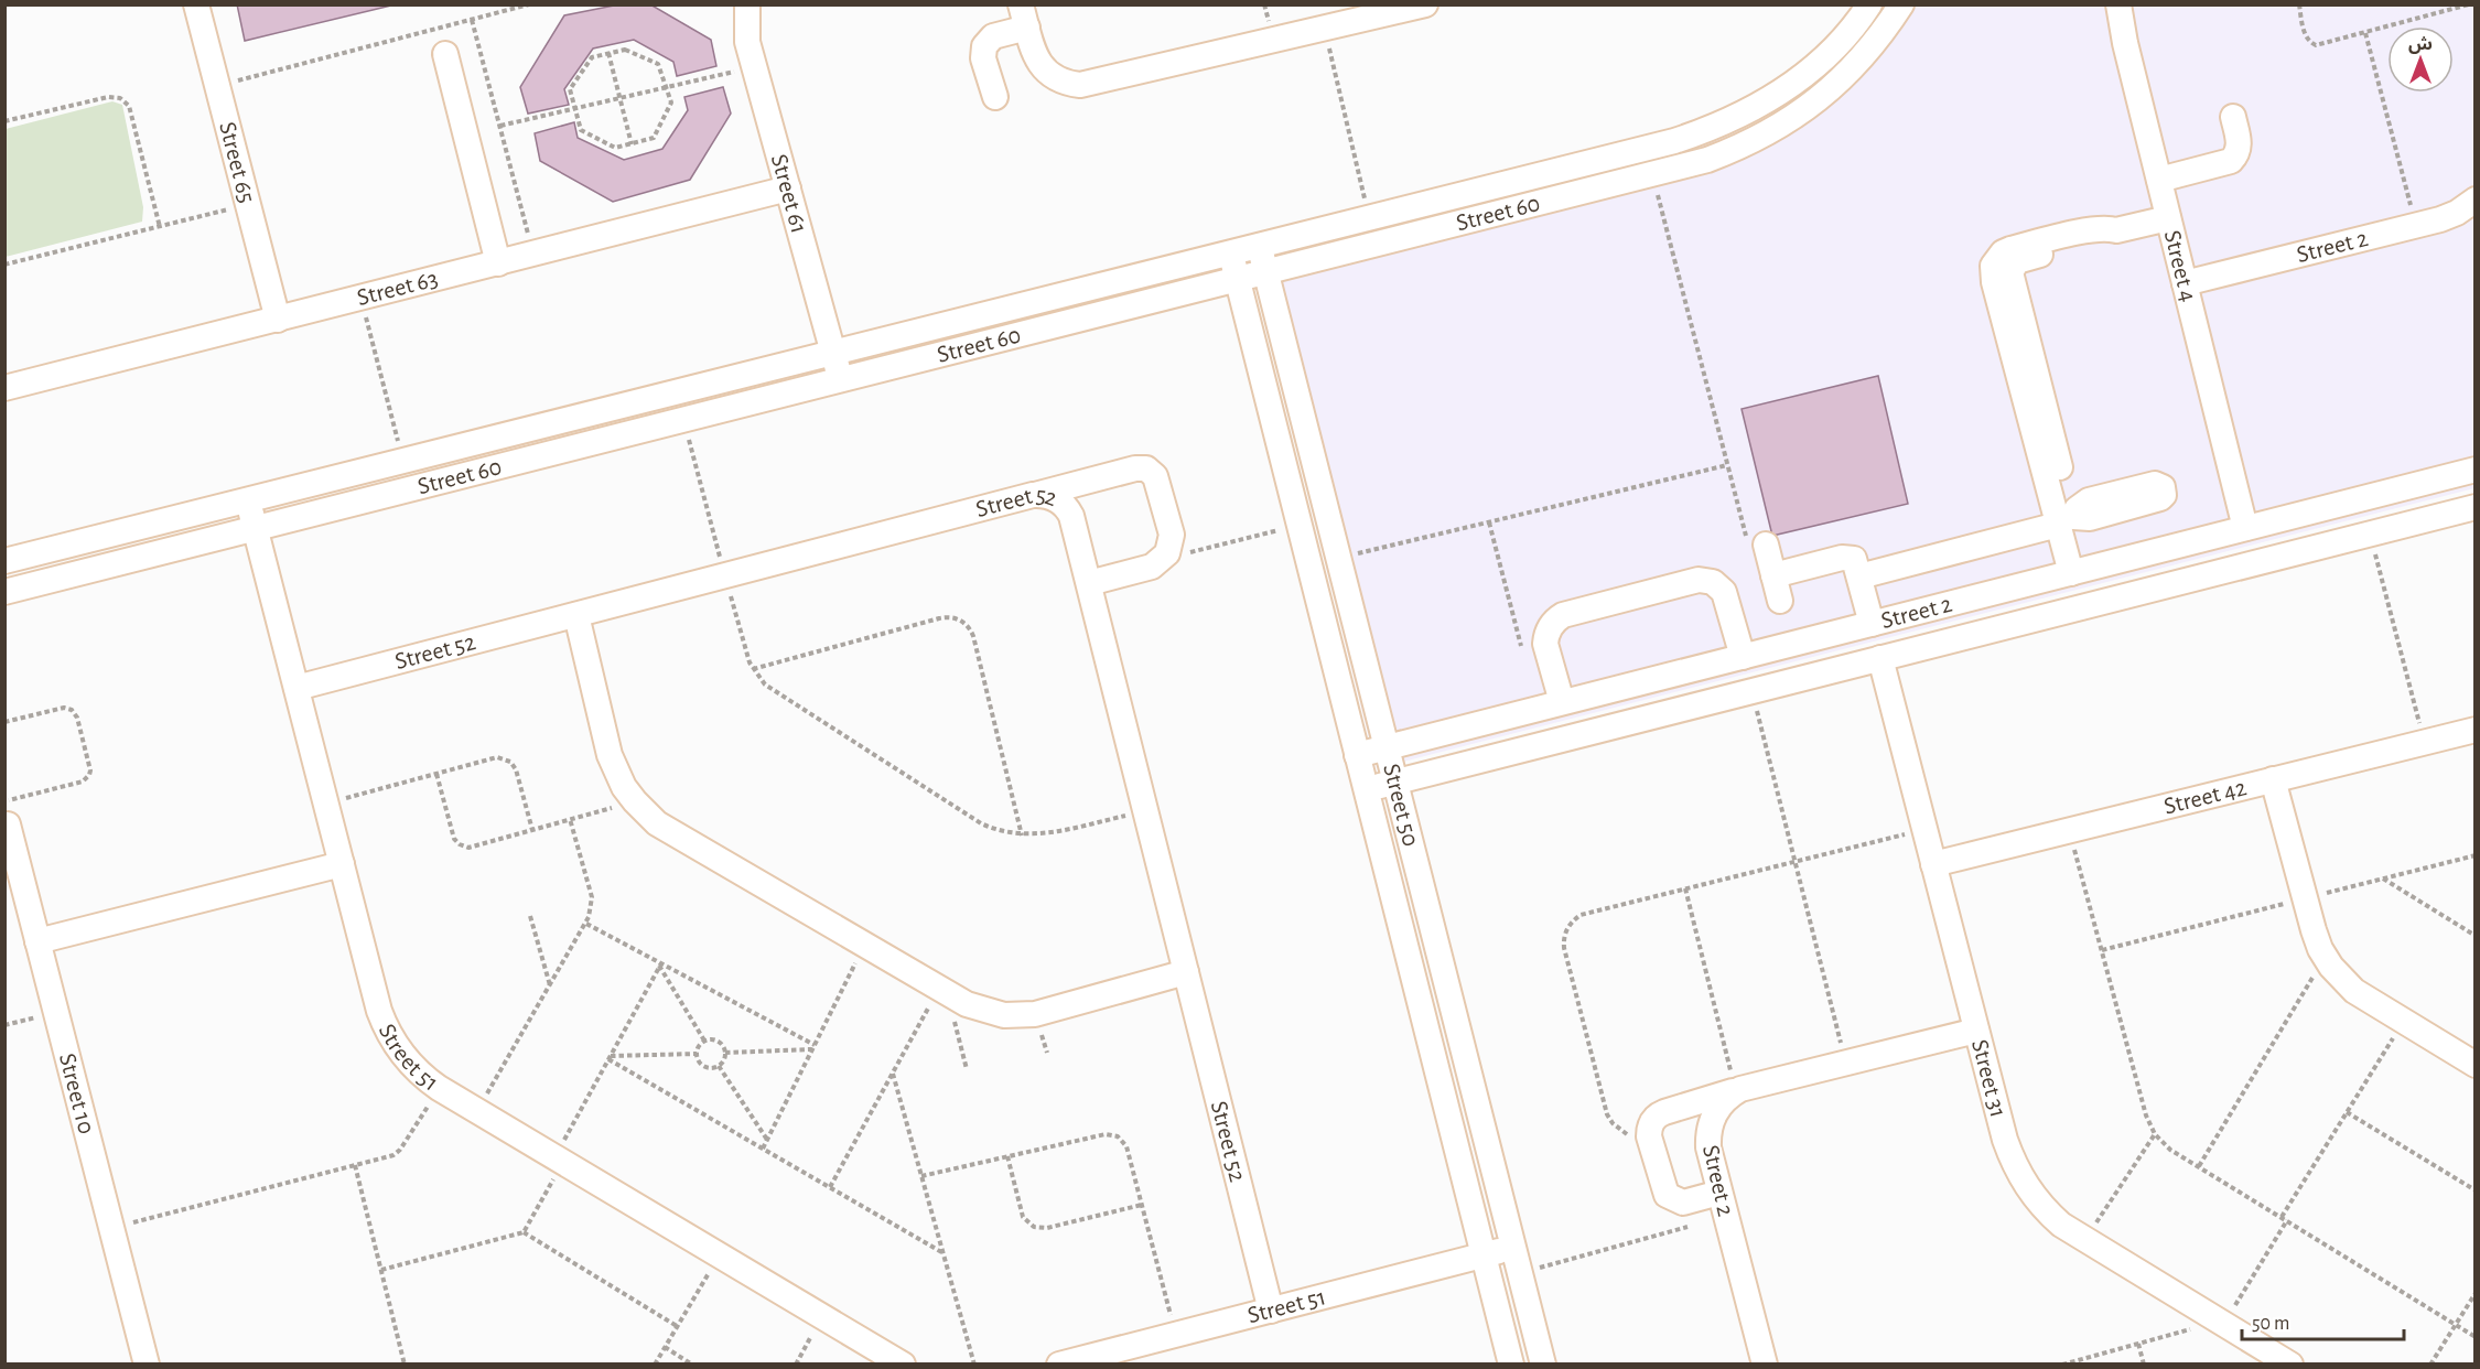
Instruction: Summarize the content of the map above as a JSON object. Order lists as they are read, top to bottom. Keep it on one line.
{"streets":{"street":["Street 65","Street 61","Street 60","Street 2","Street 4","Street 63","Street 52","Street 42","Street 50","Street 51","Street 31","Street 10"]},"crossings":[["Street 65","Street 63"],["Street 61","Street 60"],["Street 61","Street 63"],["Street 60","Street 50"],["Street 60","Street 51"],["Street 2","Street 4"],["Street 2","Street 50"],["Street 2","Street 31"],["Street 52","Street 51"],["Street 42","Street 31"],["Street 50","Street 51"]],"scale_bar":"50 m","north":"top"}
